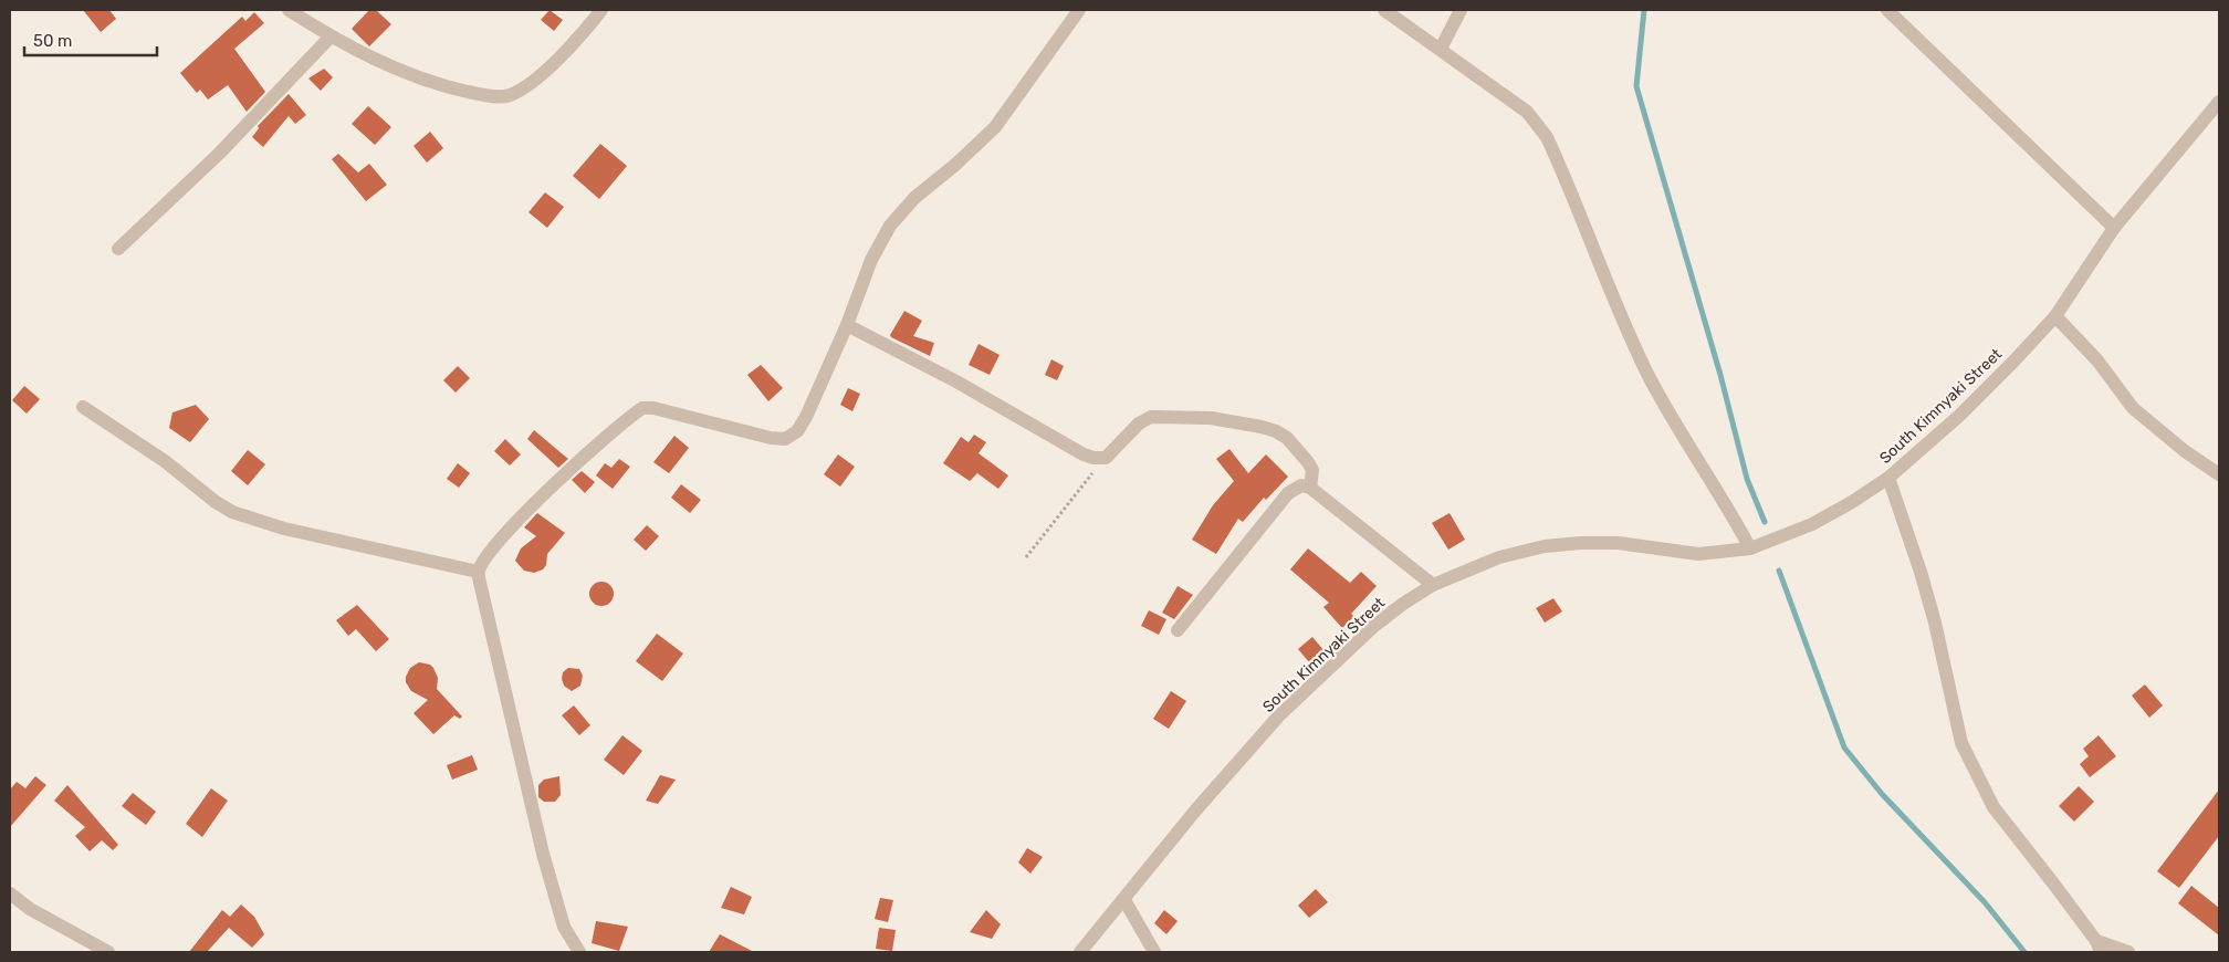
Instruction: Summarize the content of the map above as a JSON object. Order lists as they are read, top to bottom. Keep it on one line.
{"streets":{"street":["South Kimnyaki Street"]},"scale_bar":"50 m"}
